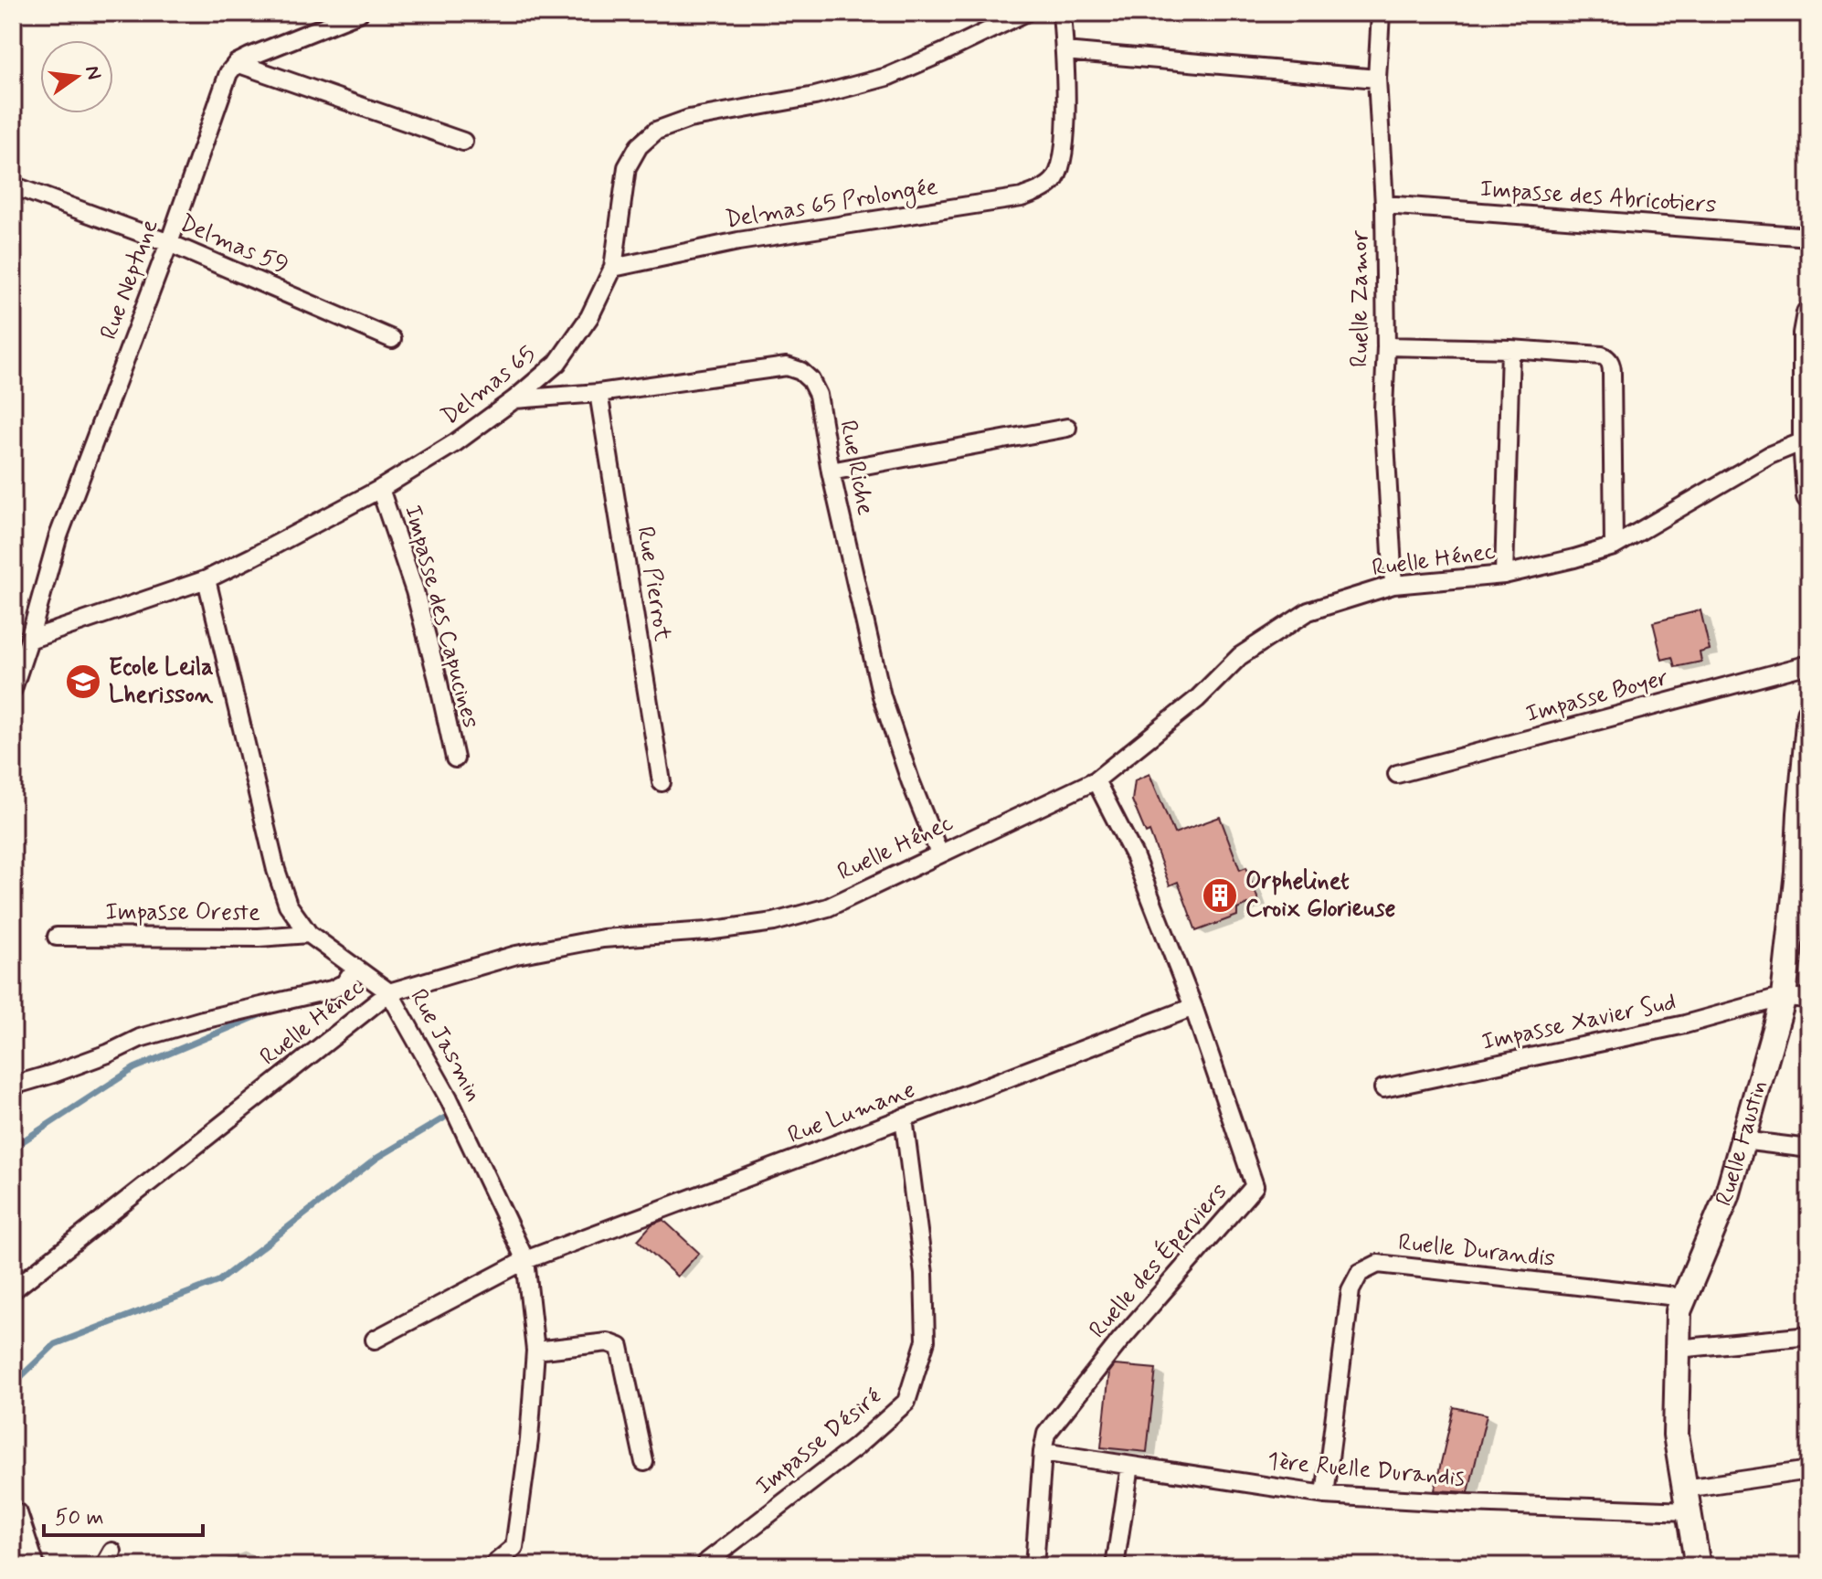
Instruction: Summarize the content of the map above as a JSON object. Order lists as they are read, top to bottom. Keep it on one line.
{"streets":{"street":["Impasse des Abricotiers","Delmas 65 Prolongée","Delmas 59","Rue Neptune","Ruelle Zamor","Delmas 65","Rue Riche","Ruelle Hénec","Rue Pierrot","Impasse des Capucines","Impasse Boyer","Impasse Oreste","Impasse Xavier Sud","Rue Jasmin","Rue Lumane","Ruelle Faustin","Ruelle Durandis","Ruelle des Éperviers","Impasse Désiré","1ère Ruelle Durandis"]},"crossings":[["Impasse des Abricotiers","Ruelle Zamor"],["Delmas 65 Prolongée","Delmas 65"],["Delmas 59","Rue Neptune"],["Rue Neptune","Delmas 65"],["Ruelle Zamor","Ruelle Hénec"],["Delmas 65","Rue Riche"],["Delmas 65","Impasse des Capucines"],["Delmas 65","Rue Jasmin"],["Rue Riche","Ruelle Hénec"],["Rue Riche","Rue Pierrot"],["Ruelle Hénec","Rue Jasmin"],["Ruelle Hénec","Ruelle des Éperviers"],["Impasse Oreste","Rue Jasmin"],["Impasse Xavier Sud","Ruelle Faustin"],["Rue Jasmin","Rue Lumane"],["Rue Lumane","Ruelle des Éperviers"],["Rue Lumane","Impasse Désiré"],["Ruelle Faustin","Ruelle Durandis"],["Ruelle Faustin","1ère Ruelle Durandis"],["Ruelle Durandis","1ère Ruelle Durandis"],["Ruelle des Éperviers","1ère Ruelle Durandis"]],"places":{"school or university":["Ecole Leila Lherisson"],"building":["Orphelinet Croix Glorieuse"]},"scale_bar":"50 m","north":"right"}
